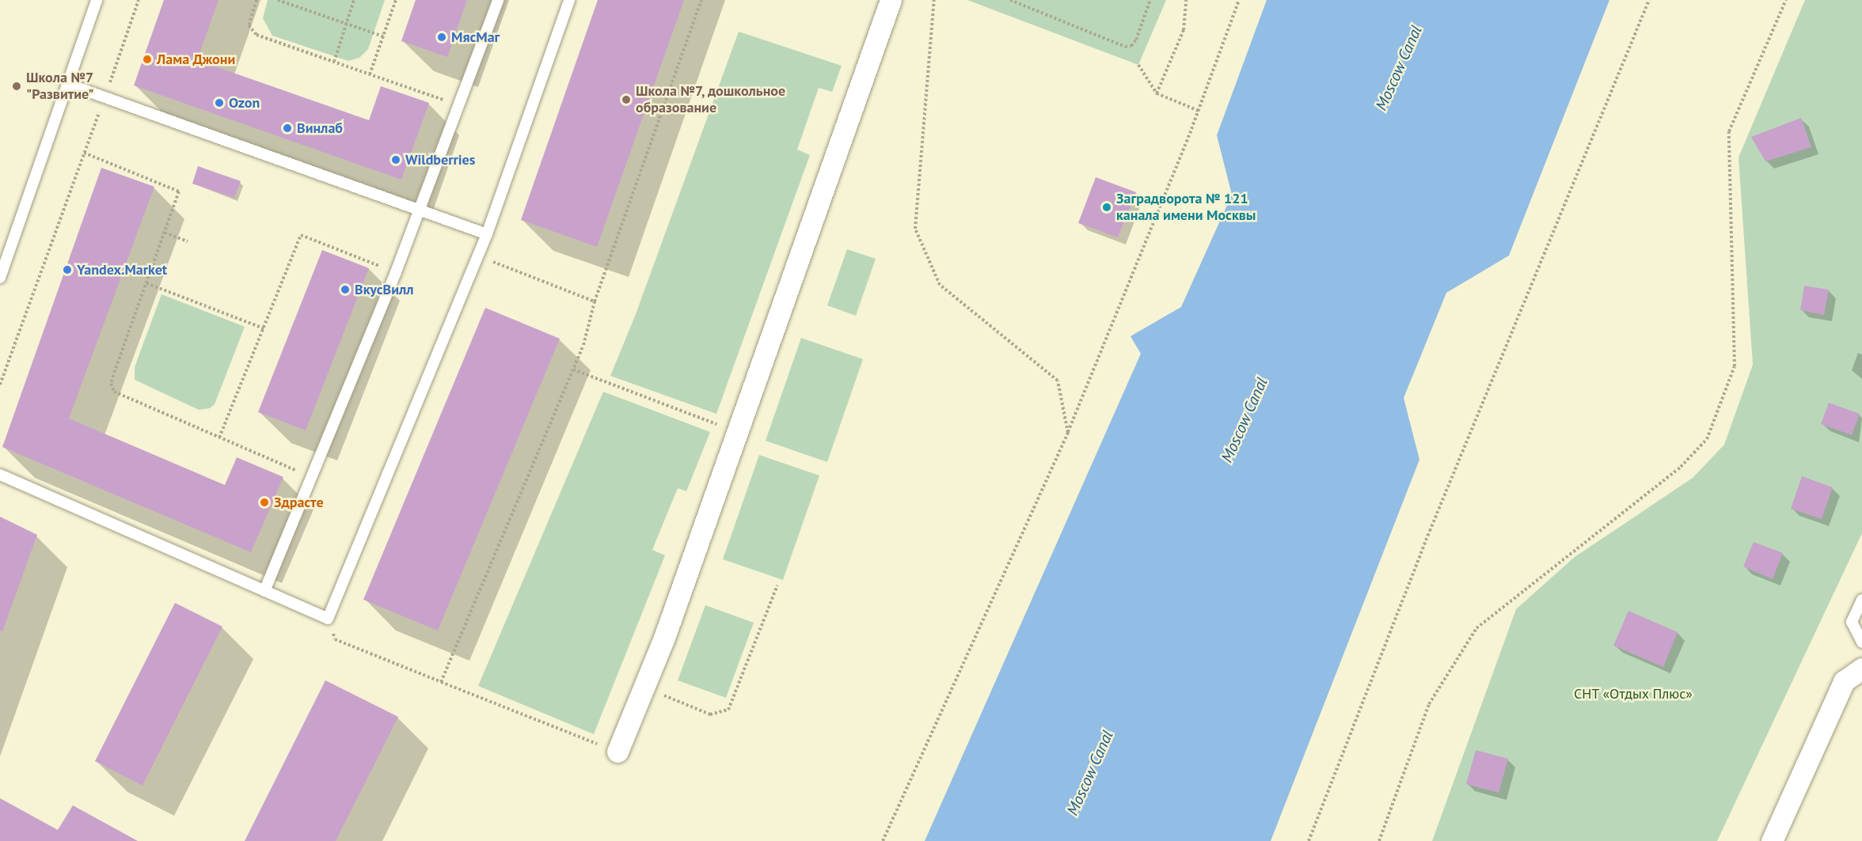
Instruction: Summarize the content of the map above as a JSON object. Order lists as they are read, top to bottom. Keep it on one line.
{"water":["Moscow Canal"],"parks":["СНТ «Отдых Плюс»"],"places":["МясМаг","Лама Джони","Школа №7 \"Развитие\"","Школа №7, дошкольное образование","Ozon","Винлаб","Wildberries","Заградворота № 121 канала имени Москвы","Yandex.Market","ВкусВилл","Здрасте"]}
